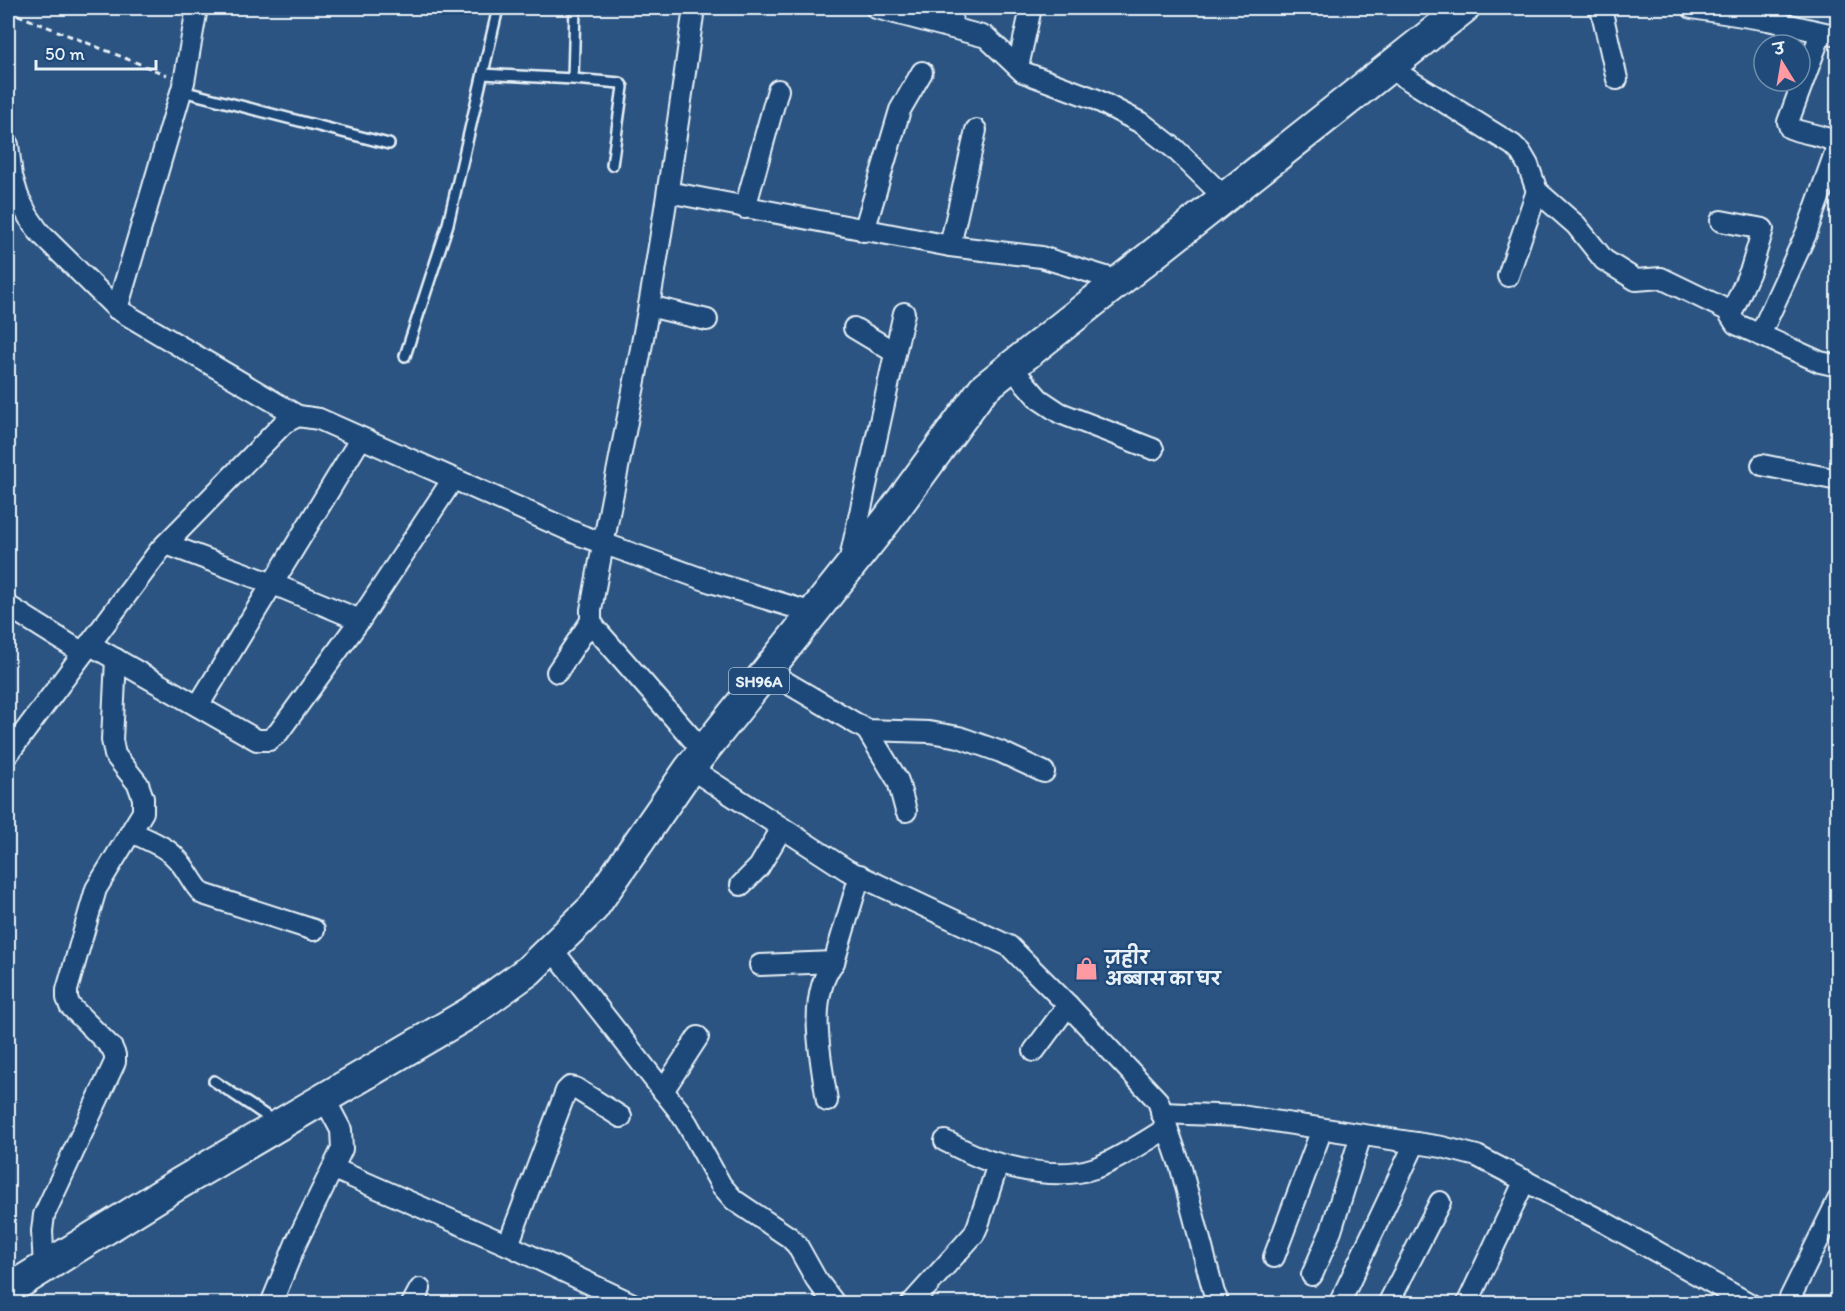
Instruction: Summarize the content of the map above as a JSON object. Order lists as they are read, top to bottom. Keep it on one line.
{"streets":{"main road":["SH96A"]},"places":{"shop":["ज़हीर अब्बास का घर"]},"scale_bar":"50 m","north":"top"}
